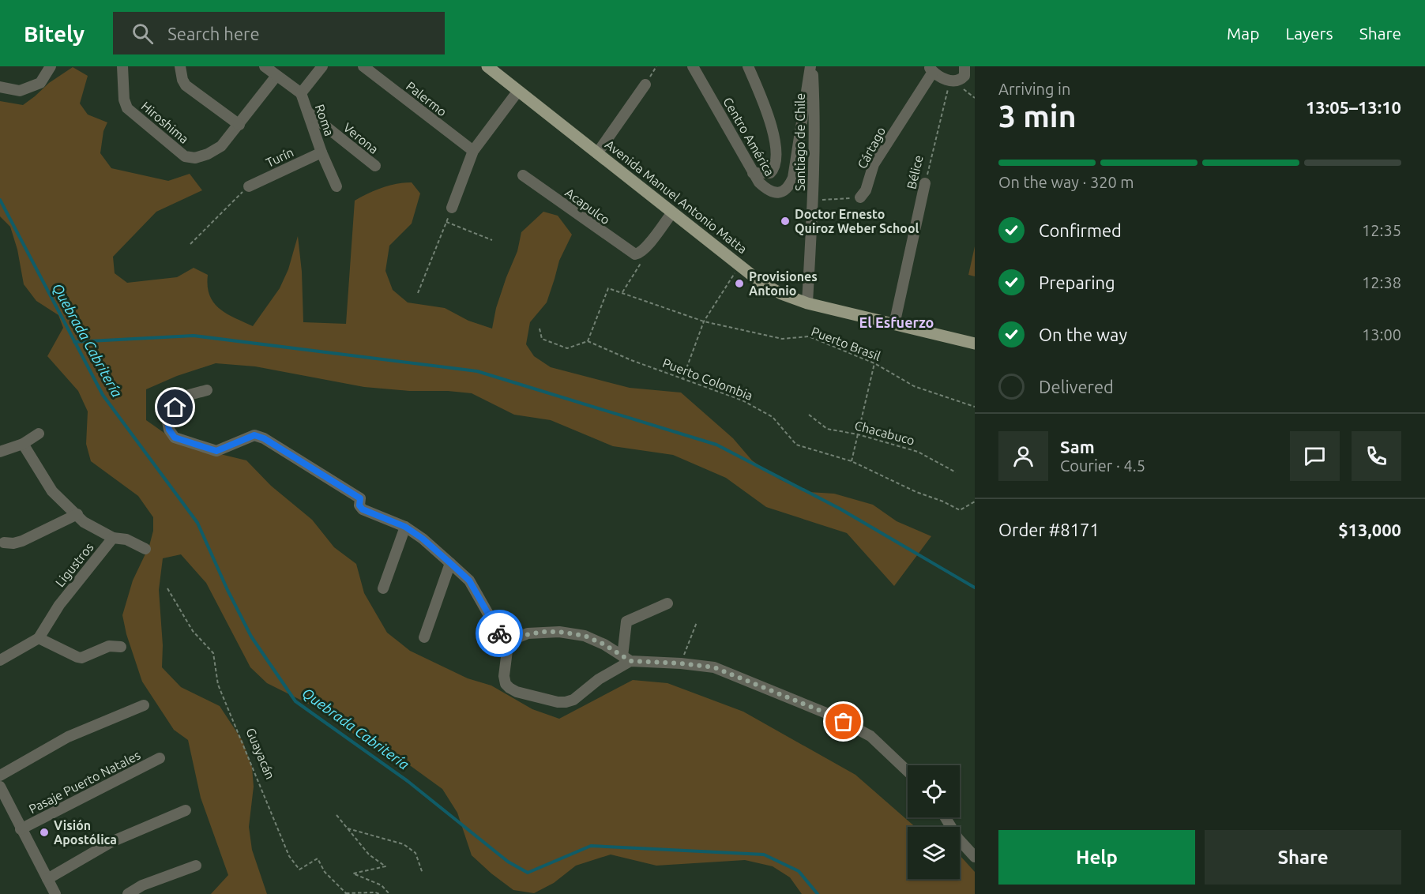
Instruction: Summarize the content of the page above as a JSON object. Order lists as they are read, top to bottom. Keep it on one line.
{"streets":{"main road":["Avenida Manuel Antonio Matta"],"street":["Palermo","Roma","Hiroshima","Centro América","Verona","Santiago de Chile","Cártago","Turín","Bélice","Acapulco","Ligustros","Pasaje Puerto Natales"],"path":["Puerto Brasil","Puerto Colombia","Chacabuco","Guayacán"]},"crossings":[["Roma","Verona"],["Roma","Turín"],["Centro América","Santiago de Chile"],["Santiago de Chile","Avenida Manuel Antonio Matta"],["Bélice","Avenida Manuel Antonio Matta"],["Puerto Brasil","Puerto Colombia"]],"districts":["El Esfuerzo"],"water":["Quebrada Cabritería"],"places":["Doctor Ernesto Quiroz Weber School","Provisiones Antonio","Visión Apostólica"],"page":{"header":"Bitely","search":"Search here","nav":["Map","Layers","Share"],"heading":["3 min","Arriving in","13:05–13:10"],"panel":["Sam","Courier · 4.5","Order #8171","$13,000"],"bar":"On the way · 320 m","list":[["Confirmed","12:35"],["Preparing","12:38"],["On the way","13:00"],"Delivered"],"buttons":["Help","Share"]}}
